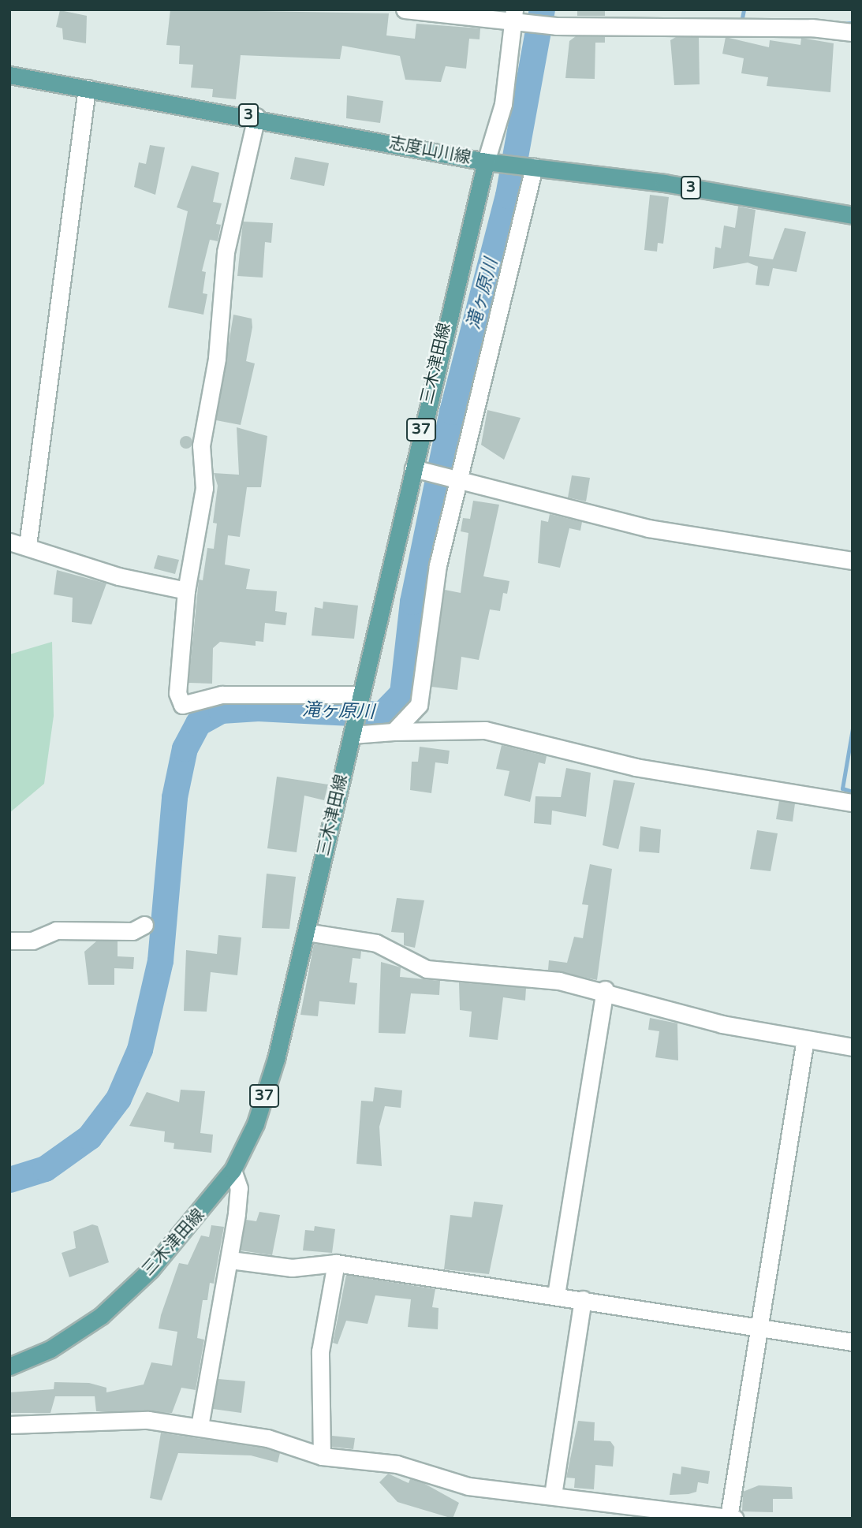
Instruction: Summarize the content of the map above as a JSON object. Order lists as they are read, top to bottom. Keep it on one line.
{"streets":{"main road":["3","志度山川線","三木津田線","37"]},"crossings":[["志度山川線","三木津田線"]],"water":["滝ヶ原川"]}
